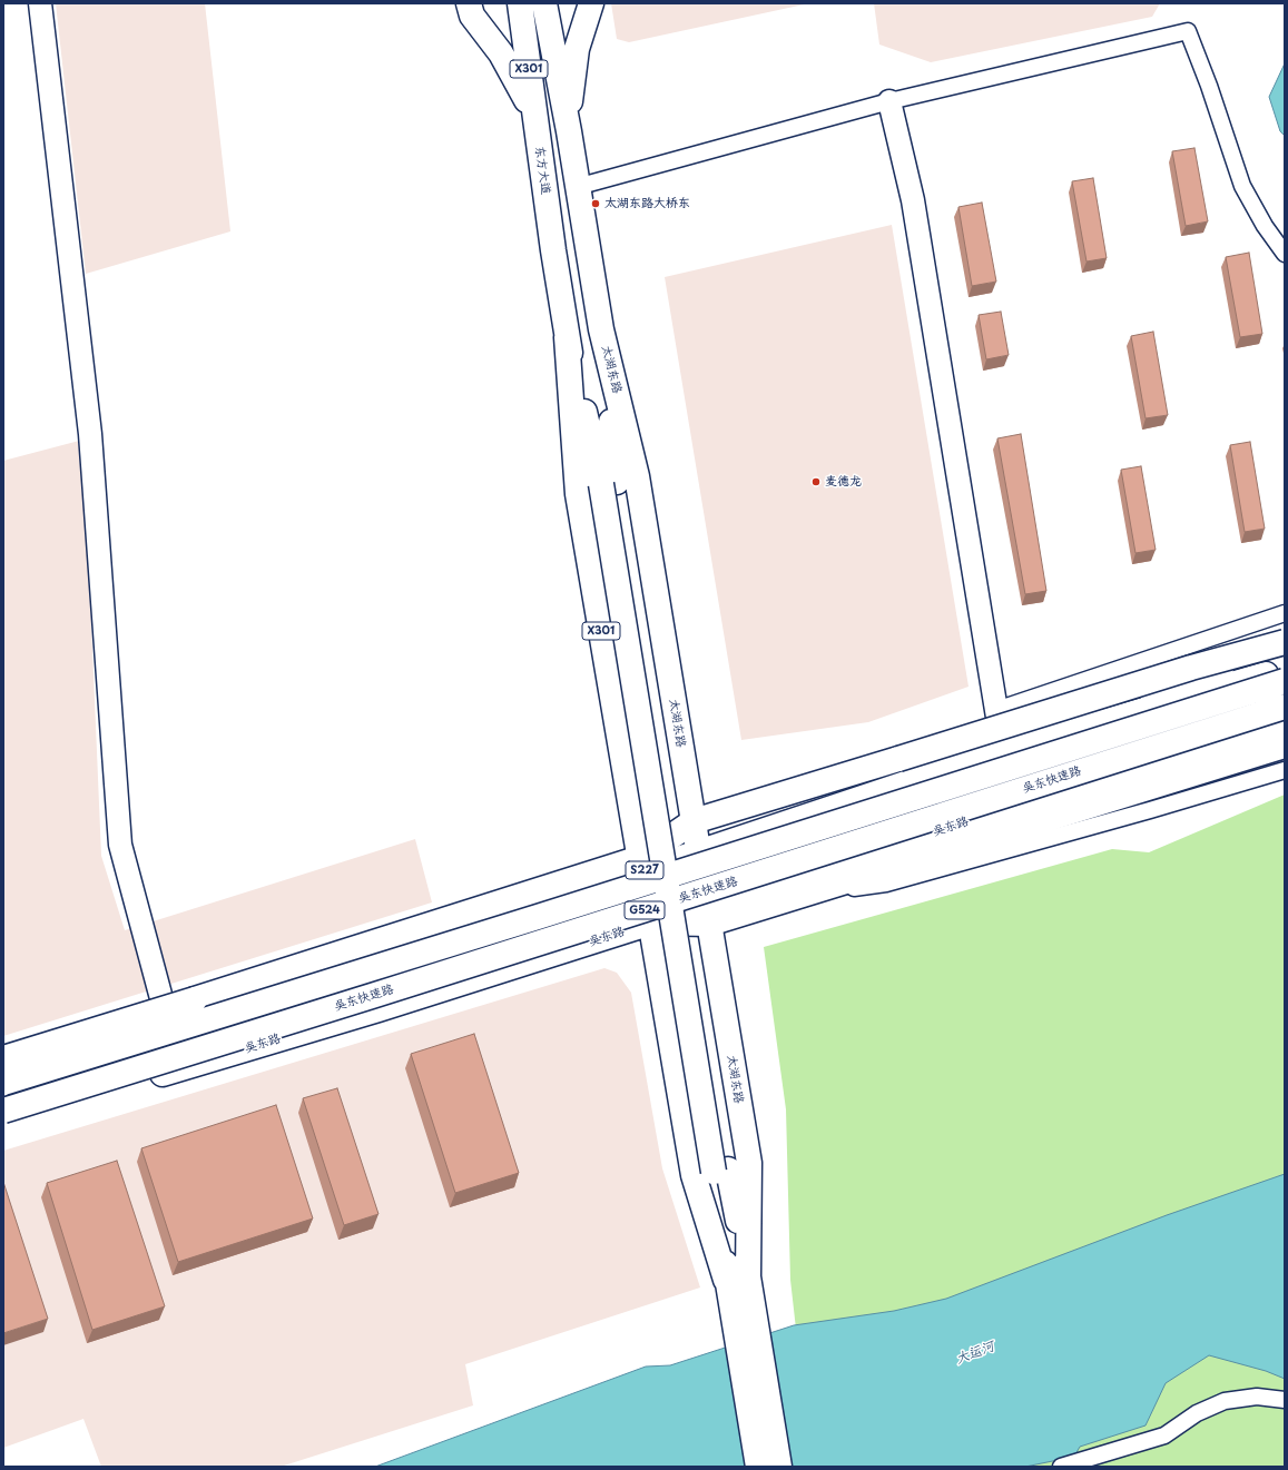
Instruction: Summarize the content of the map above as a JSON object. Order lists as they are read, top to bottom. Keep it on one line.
{"streets":{"main road":["X301","东方大道","太湖东路","吴东快速路","吴东路","S227","G524"]},"crossings":[["X301","太湖东路"],["东方大道","太湖东路"],["太湖东路","吴东路"],["太湖东路","S227"]],"water":["大运河"],"places":["太湖东路大桥东","麦德龙"]}
